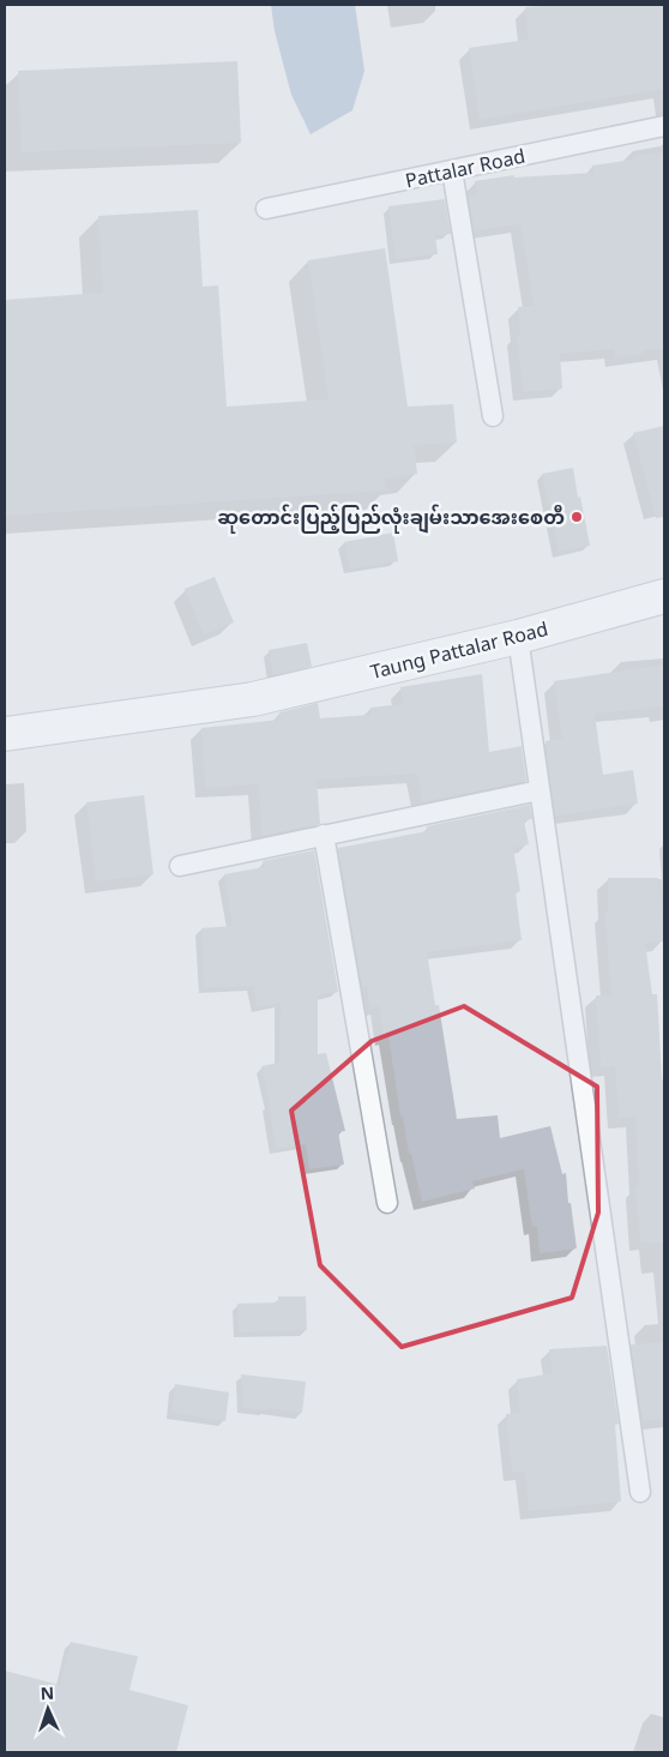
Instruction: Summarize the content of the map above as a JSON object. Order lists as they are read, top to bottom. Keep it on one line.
{"streets":{"street":["Taung Pattalar Road"],"lane":["Pattalar Road"]},"places":["ဆုတောင်းပြည့်ပြည်လုံးချမ်းသာအေးစေတီ"],"north":"top"}
